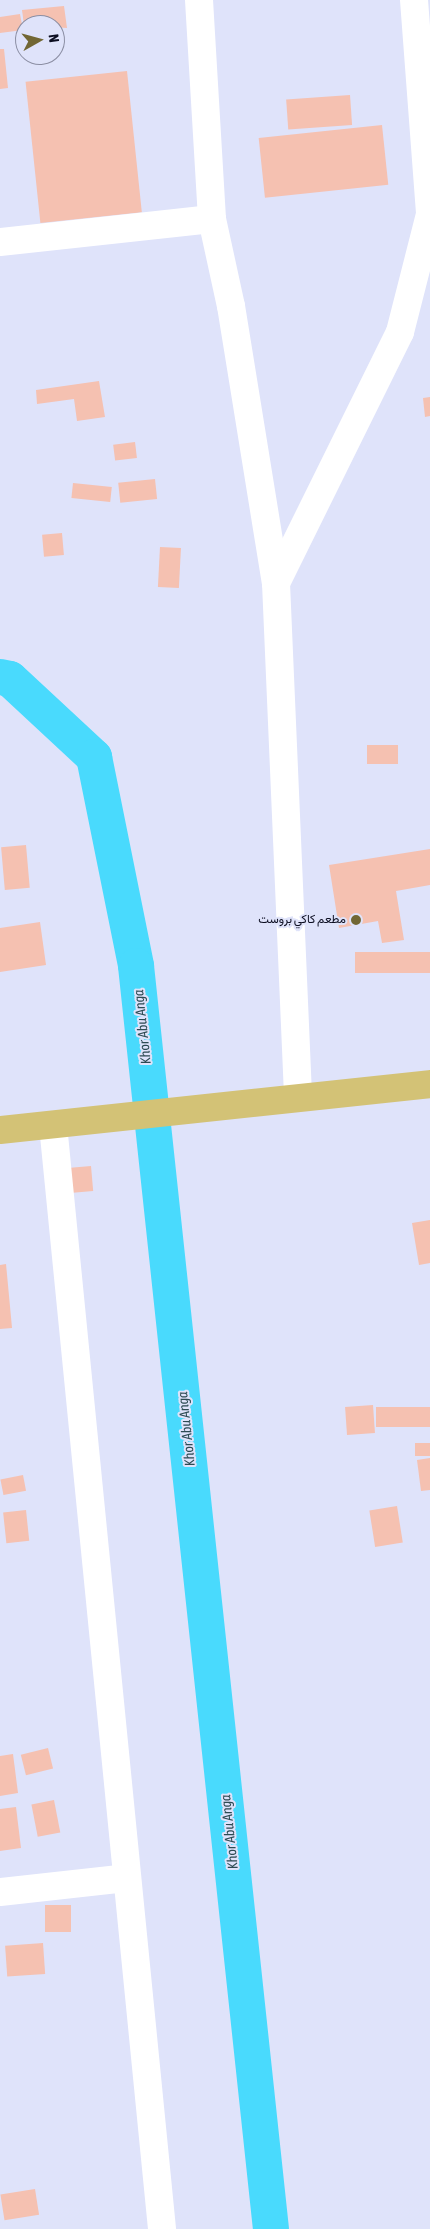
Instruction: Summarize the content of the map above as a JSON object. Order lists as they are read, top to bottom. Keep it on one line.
{"water":["Khor Abu Anga"],"places":["مطعم كاكي بروست"],"north":"right"}
